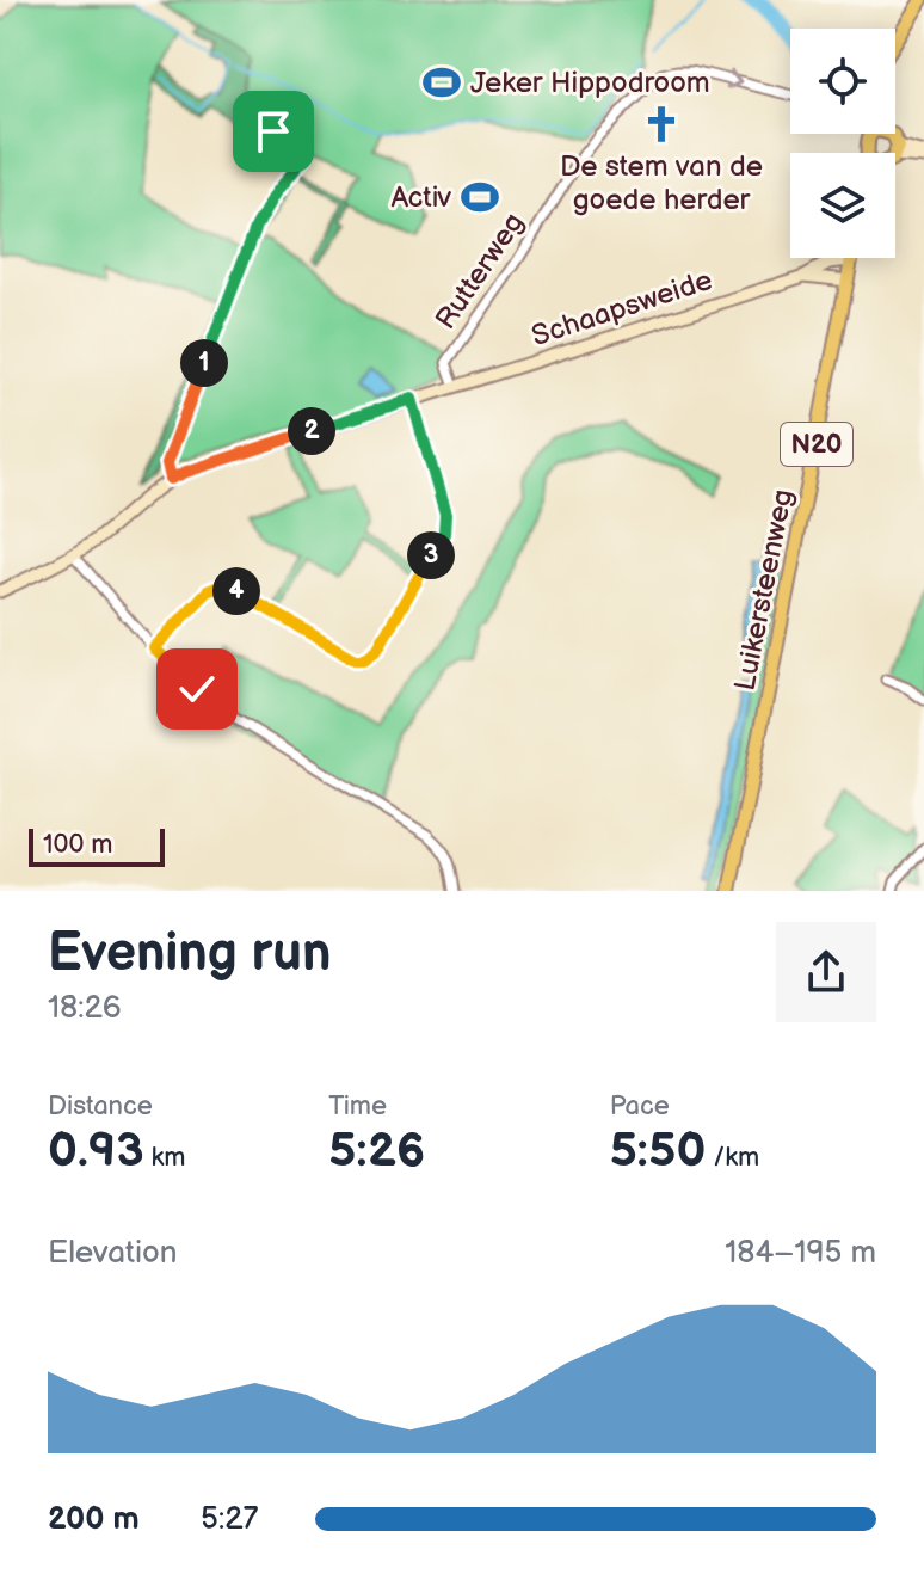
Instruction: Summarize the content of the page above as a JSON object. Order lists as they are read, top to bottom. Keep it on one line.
{"streets":{"main road":["N20","Luikersteenweg"],"street":["Rutterweg","Schaapsweide"]},"crossings":[["Rutterweg","Schaapsweide"],["Schaapsweide","Luikersteenweg"]],"one_way":["Rutterweg"],"places":{"sports":["Jeker Hippodroom","Activ"],"church":["De stem van de goede herder"]},"scale_bar":"100 m","page":{"pins":["1","2","3","4"],"scale":"100 m","heading":["Evening run","18:26"],"stats":[["Distance","0.93 km"],["Time","5:26"],["Pace","5:50 /km"]],"chart":["Elevation","184–195 m"],"list":[{"name":"200 m","note":"5:27"}]}}
